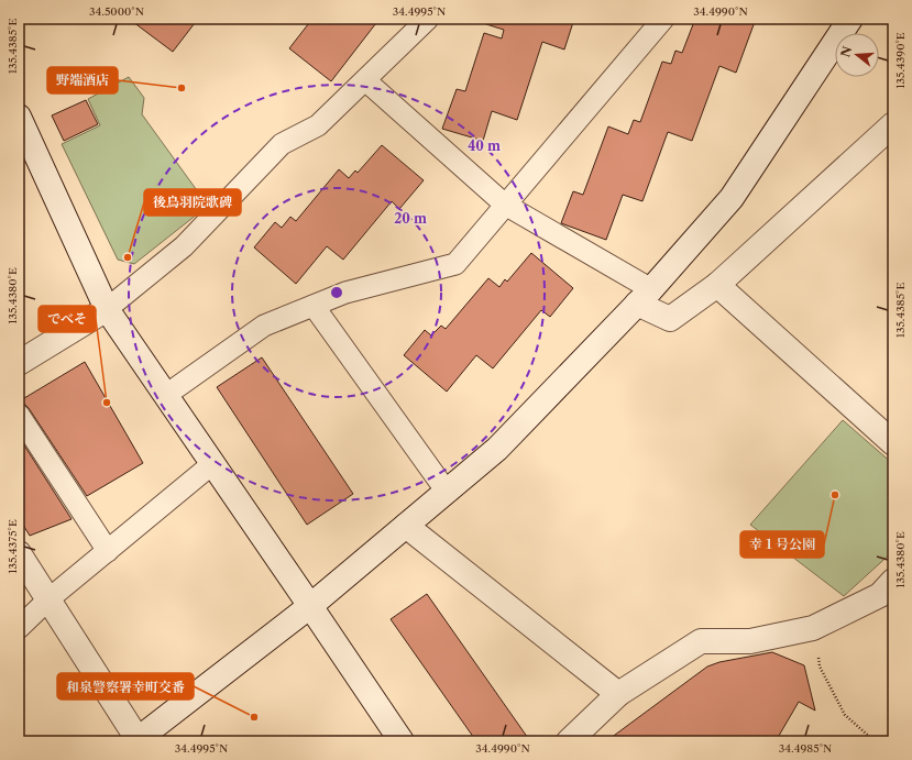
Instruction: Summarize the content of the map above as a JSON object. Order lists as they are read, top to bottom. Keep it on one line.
{"places":["野端酒店","後鳥羽院歌碑","でべそ","幸１号公園","和泉警察署幸町交番"],"north":"left","coordinates":["34.5000°N","34.4995°N","34.4990°N","135.4385°E","135.4390°E","135.4380°E","135.4375°E","34.4985°N"],"rings":["40 m","20 m"]}
